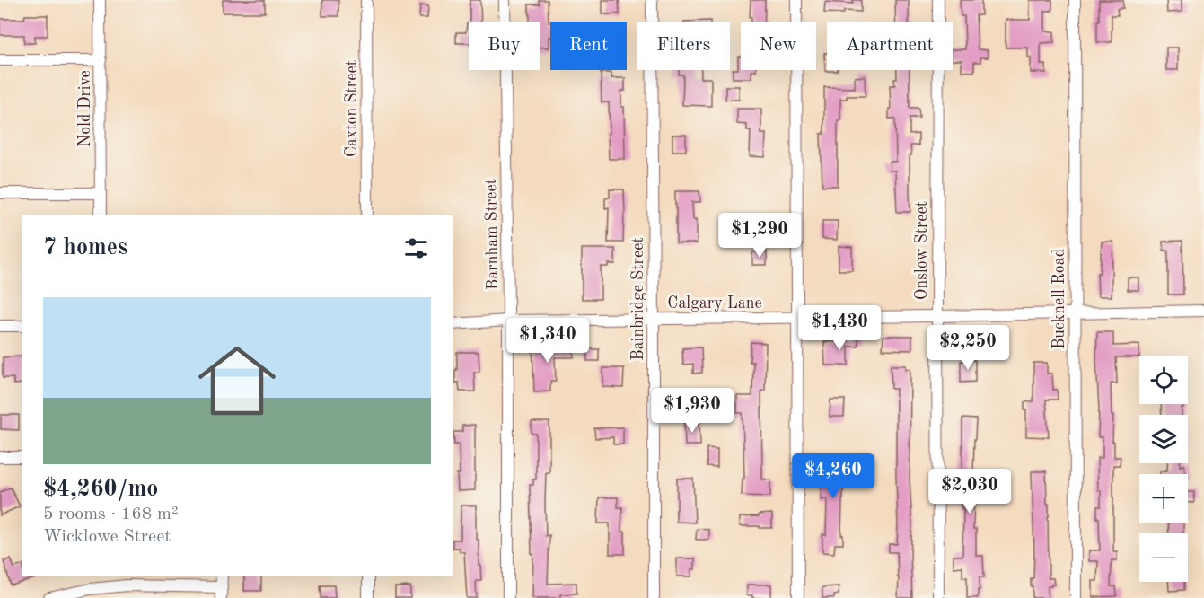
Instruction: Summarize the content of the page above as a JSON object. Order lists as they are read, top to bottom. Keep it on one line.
{"streets":{"street":["Nold Drive","Caxton Street","Barnham Street","Onslow Street","Bainbridge Street","Bucknell Road","Calgary Lane"]},"crossings":[["Barnham Street","Calgary Lane"],["Onslow Street","Calgary Lane"],["Bainbridge Street","Calgary Lane"],["Bucknell Road","Calgary Lane"]],"page":{"chip":["Buy","Rent","Filters","New","Apartment"],"price":["$1,290","$1,430","$1,340","$2,250","$1,930","$4,260","$2,030"],"heading":"7 homes","list":[{"name":"$4,260/mo","note":"5 rooms · 168 m² · Wicklowe Street"}],"map_buttons":["+","−"]}}
